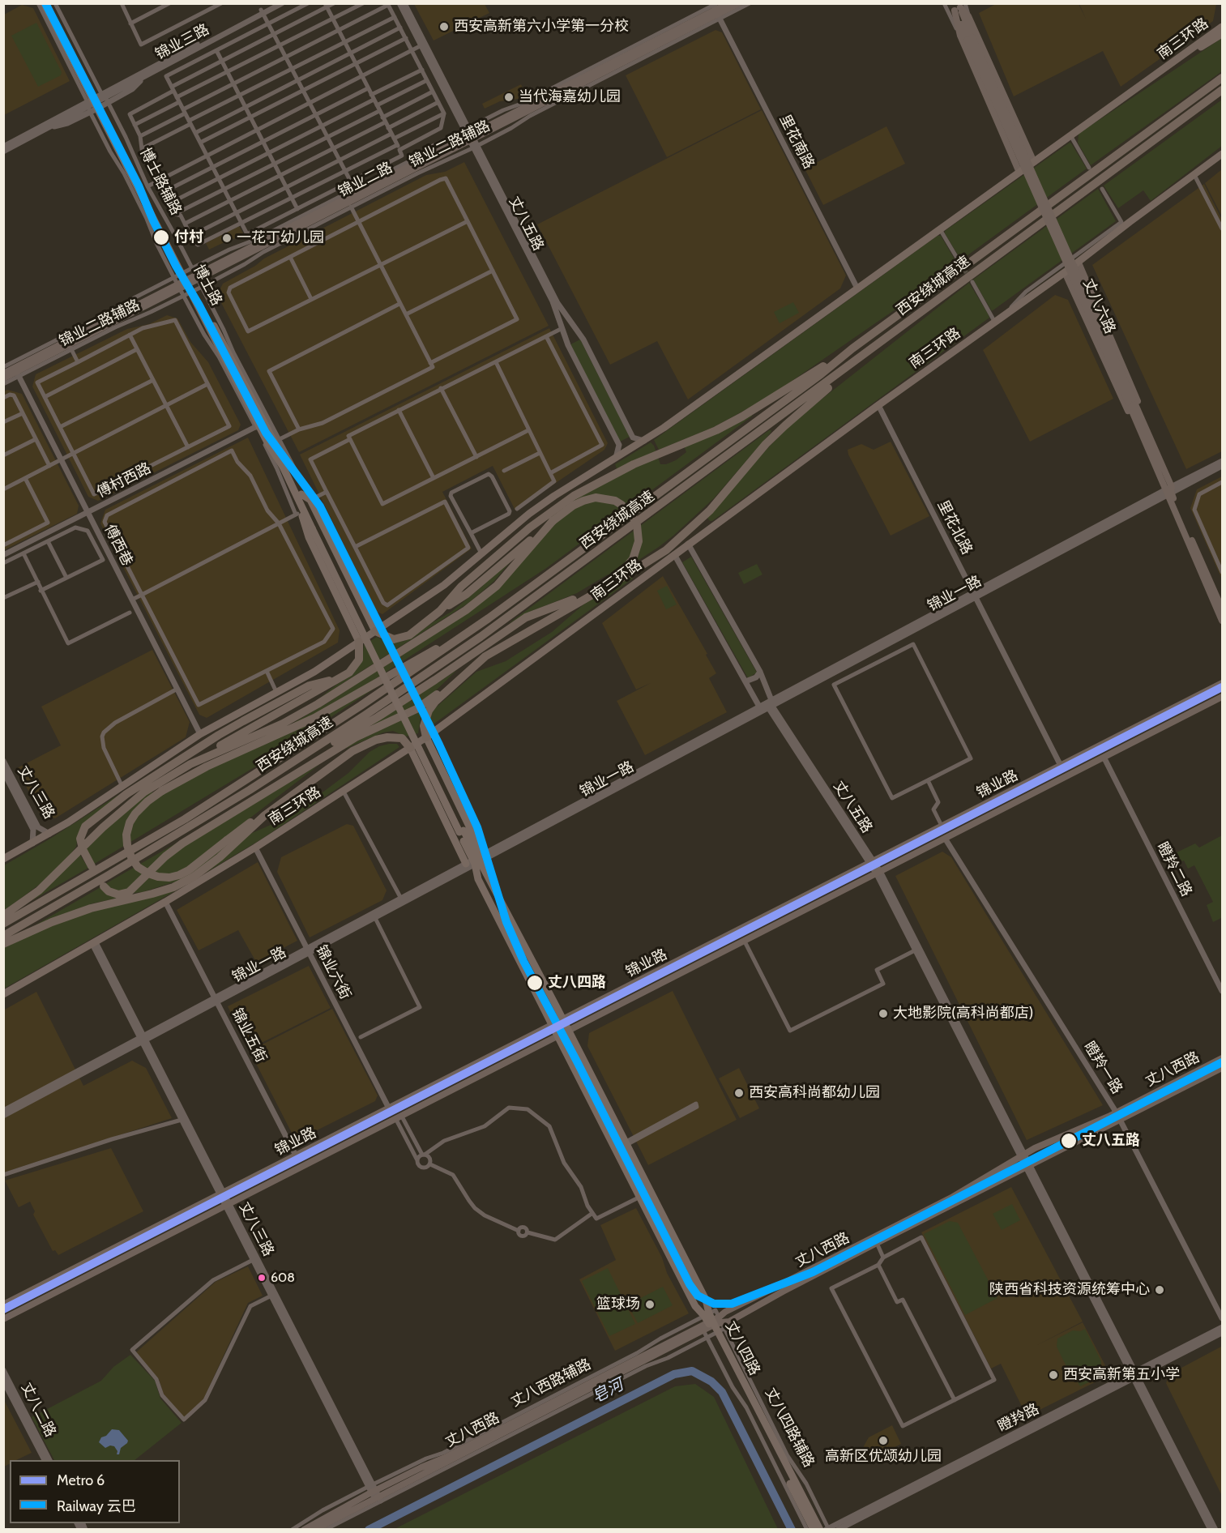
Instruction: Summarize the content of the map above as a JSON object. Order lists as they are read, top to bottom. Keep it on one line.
{"streets":{"highway":["南三环路","西安绕城高速"],"main road":["锦业二路","博士路","丈八六路","锦业路","丈八西路","丈八四路"],"street":["锦业三路","里花南路","锦业二路辅路","博士路辅路","丈八五路","傅村西路","里花北路","傅西巷","锦业一路","丈八三路","瞪羚二路","锦业六街","锦业五街","瞪羚一路","丈八西路辅路","丈八二路","瞪羚路","丈八四路辅路"]},"crossings":[["南三环路","里花南路"],["南三环路","丈八五路"],["南三环路","里花北路"],["南三环路","傅西巷"],["南三环路","丈八三路"],["南三环路","锦业六街"],["南三环路","锦业五街"],["锦业三路","博士路辅路"],["锦业三路","博士路"],["里花南路","锦业二路辅路"],["里花南路","锦业二路"],["锦业二路辅路","锦业二路"],["锦业二路辅路","博士路辅路"],["锦业二路辅路","丈八五路"],["锦业二路辅路","博士路"],["锦业二路","博士路辅路"],["锦业二路","丈八五路"],["锦业二路","博士路"],["锦业二路","傅西巷"],["博士路辅路","博士路"],["博士路辅路","傅村西路"],["丈八五路","锦业一路"],["丈八五路","锦业路"],["丈八五路","丈八西路"],["丈八五路","瞪羚路"],["博士路","丈八四路"],["丈八六路","锦业一路"],["傅村西路","傅西巷"],["里花北路","锦业一路"],["里花北路","锦业路"],["锦业一路","丈八三路"],["锦业一路","锦业六街"],["锦业一路","锦业五街"],["锦业一路","丈八四路"],["锦业路","丈八三路"],["锦业路","瞪羚二路"],["锦业路","锦业六街"],["锦业路","锦业五街"],["锦业路","瞪羚一路"],["锦业路","丈八四路"],["丈八三路","丈八西路"],["丈八三路","丈八西路辅路"],["瞪羚一路","丈八西路"],["丈八西路","丈八四路"],["丈八西路","丈八西路辅路"],["丈八西路","丈八四路辅路"],["丈八四路","丈八西路辅路"],["丈八四路","丈八四路辅路"],["丈八西路辅路","丈八四路辅路"],["瞪羚路","丈八四路辅路"]],"water":["皂河"],"places":["西安高新第六小学第一分校","当代海嘉幼儿园","付村","一花丁幼儿园","丈八四路","大地影院(高科尚都店)","西安高科尚都幼儿园","丈八五路","608","陕西省科技资源统筹中心","篮球场","西安高新第五小学","高新区优颂幼儿园"],"lines":["rail line 云巴","metro line 6"],"legend":["Metro 6","Railway 云巴"]}
